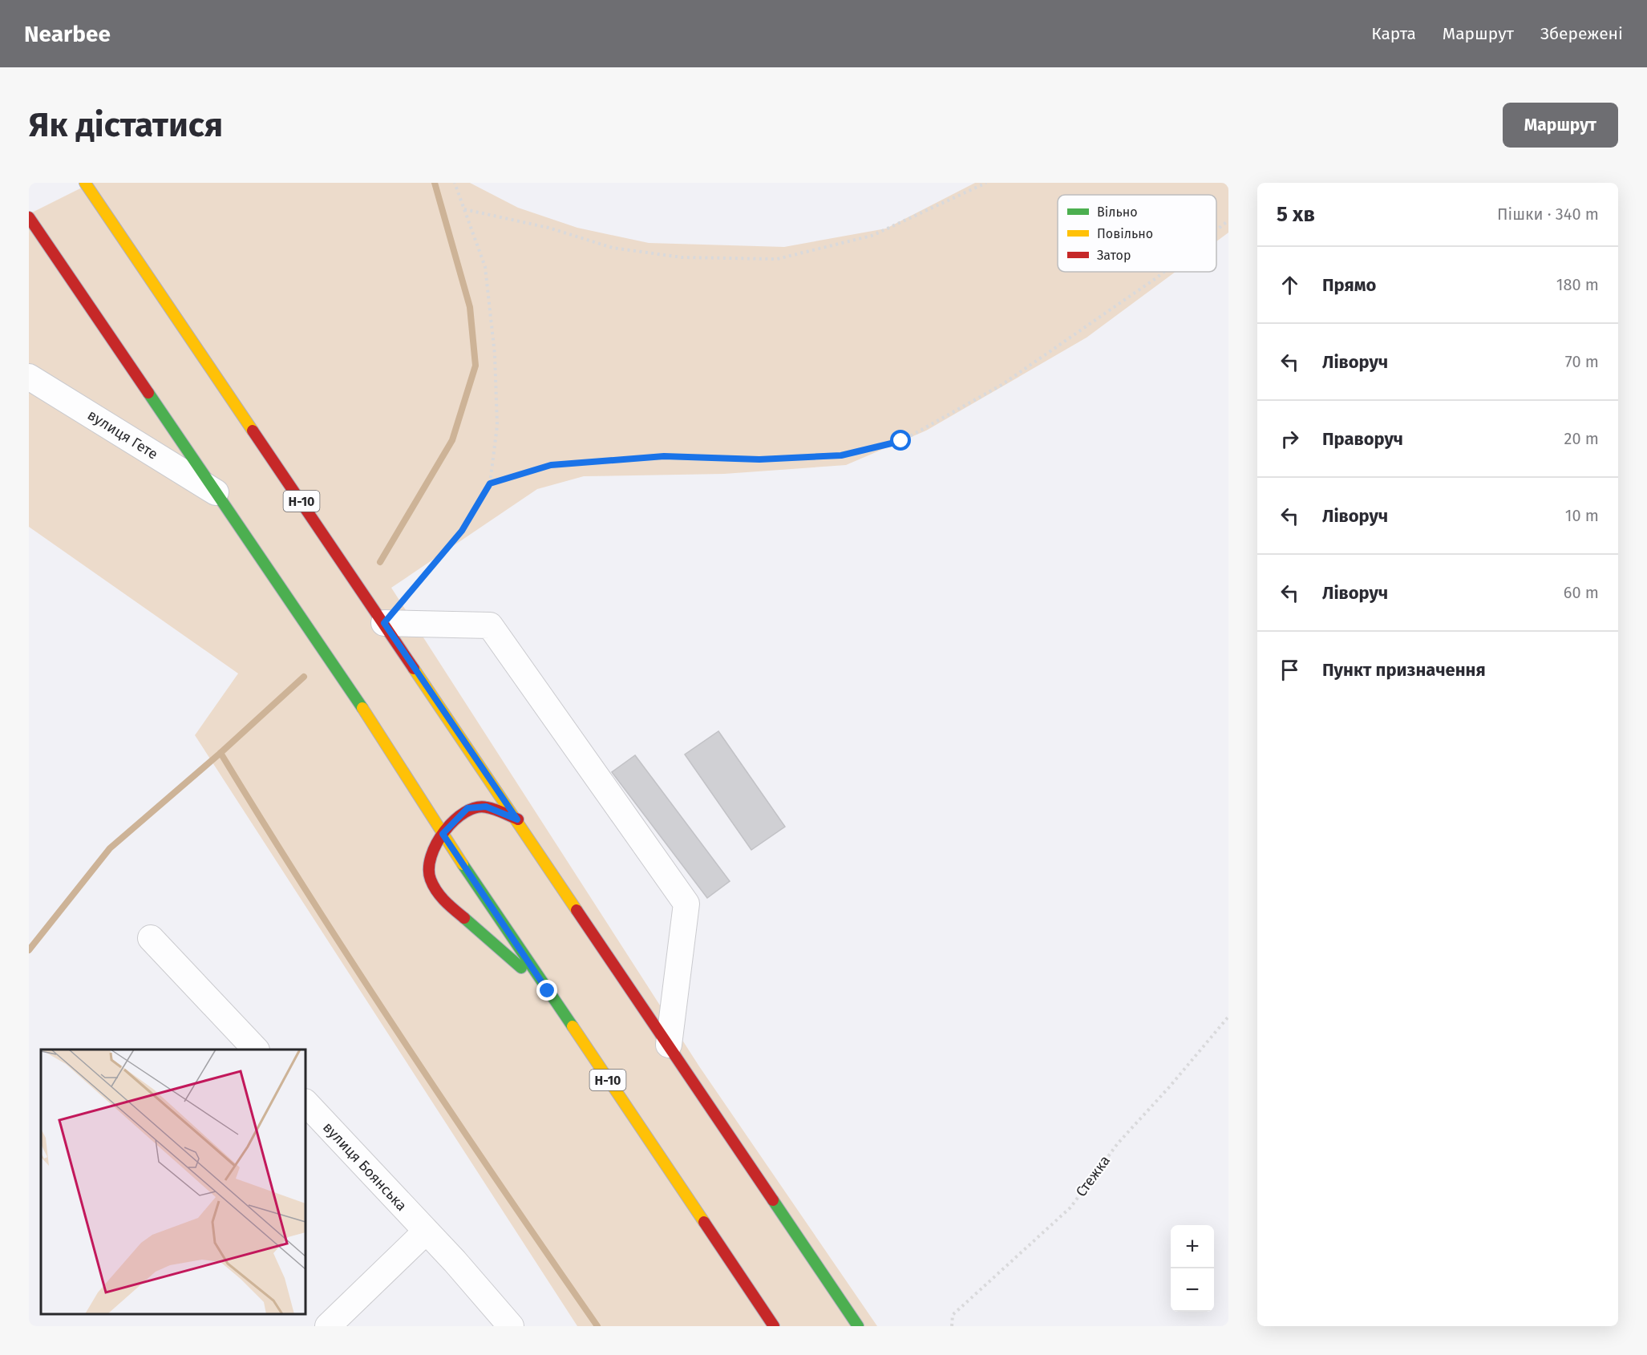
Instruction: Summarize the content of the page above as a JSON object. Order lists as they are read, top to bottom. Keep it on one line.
{"streets":{"main road":["Н-10"],"street":["вулиця Гете","вулиця Боянська"],"path":["Стежка"]},"crossings":[["вулиця Гете","Н-10"]],"legend":["Вільно","Повільно","Затор"],"page":{"header":"Nearbee","nav":["Карта","Маршрут","Збережені"],"buttons":"Маршрут","title":"Як дістатися","heading":["5 хв","Пішки · 340 m"],"list":[["Прямо","180 m"],["Ліворуч","70 m"],["Праворуч","20 m"],["Ліворуч","10 m"],["Ліворуч","60 m"],"Пункт призначення"],"map_buttons":["+","−"]}}
